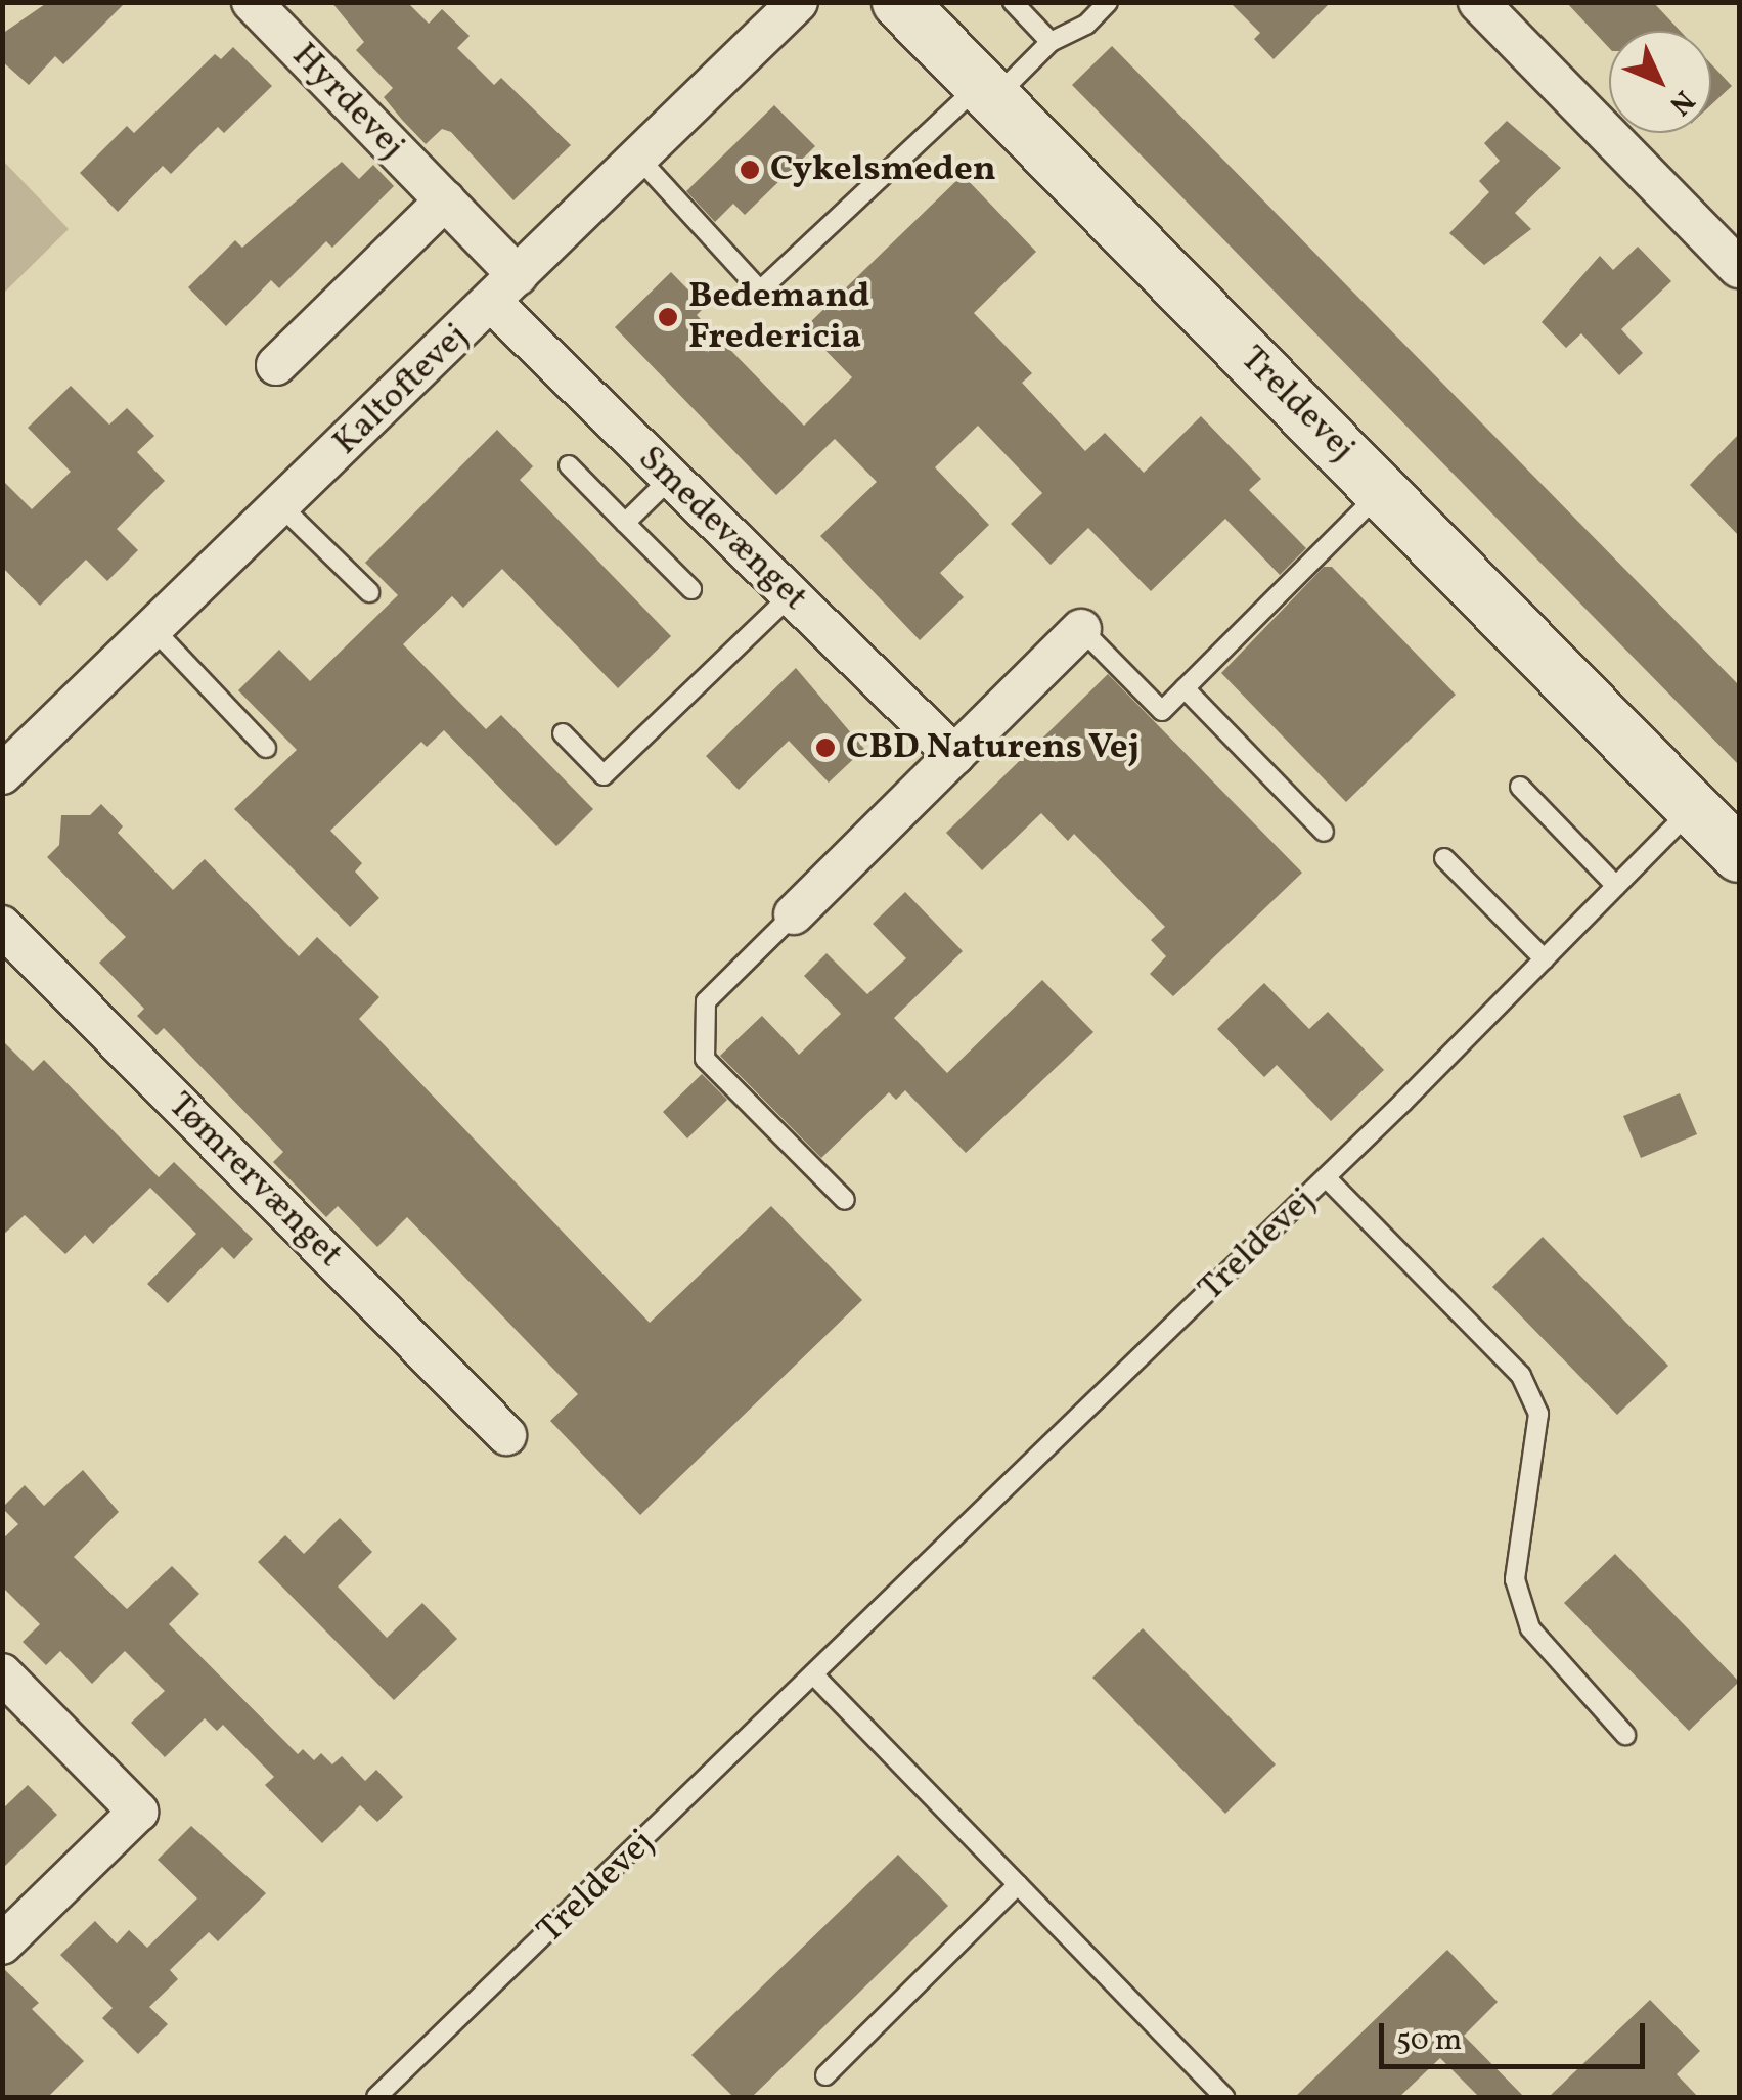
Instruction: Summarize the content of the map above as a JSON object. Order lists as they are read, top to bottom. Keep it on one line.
{"streets":{"street":["Hyrdevej","Kaltoftevej","Treldevej","Smedevænget","Tømrervænget"]},"crossings":[["Hyrdevej","Kaltoftevej"],["Hyrdevej","Smedevænget"],["Kaltoftevej","Smedevænget"]],"places":["Cykelsmeden","Bedemand Fredericia","CBD Naturens Vej"],"scale_bar":"50 m","north":"bottom right"}
